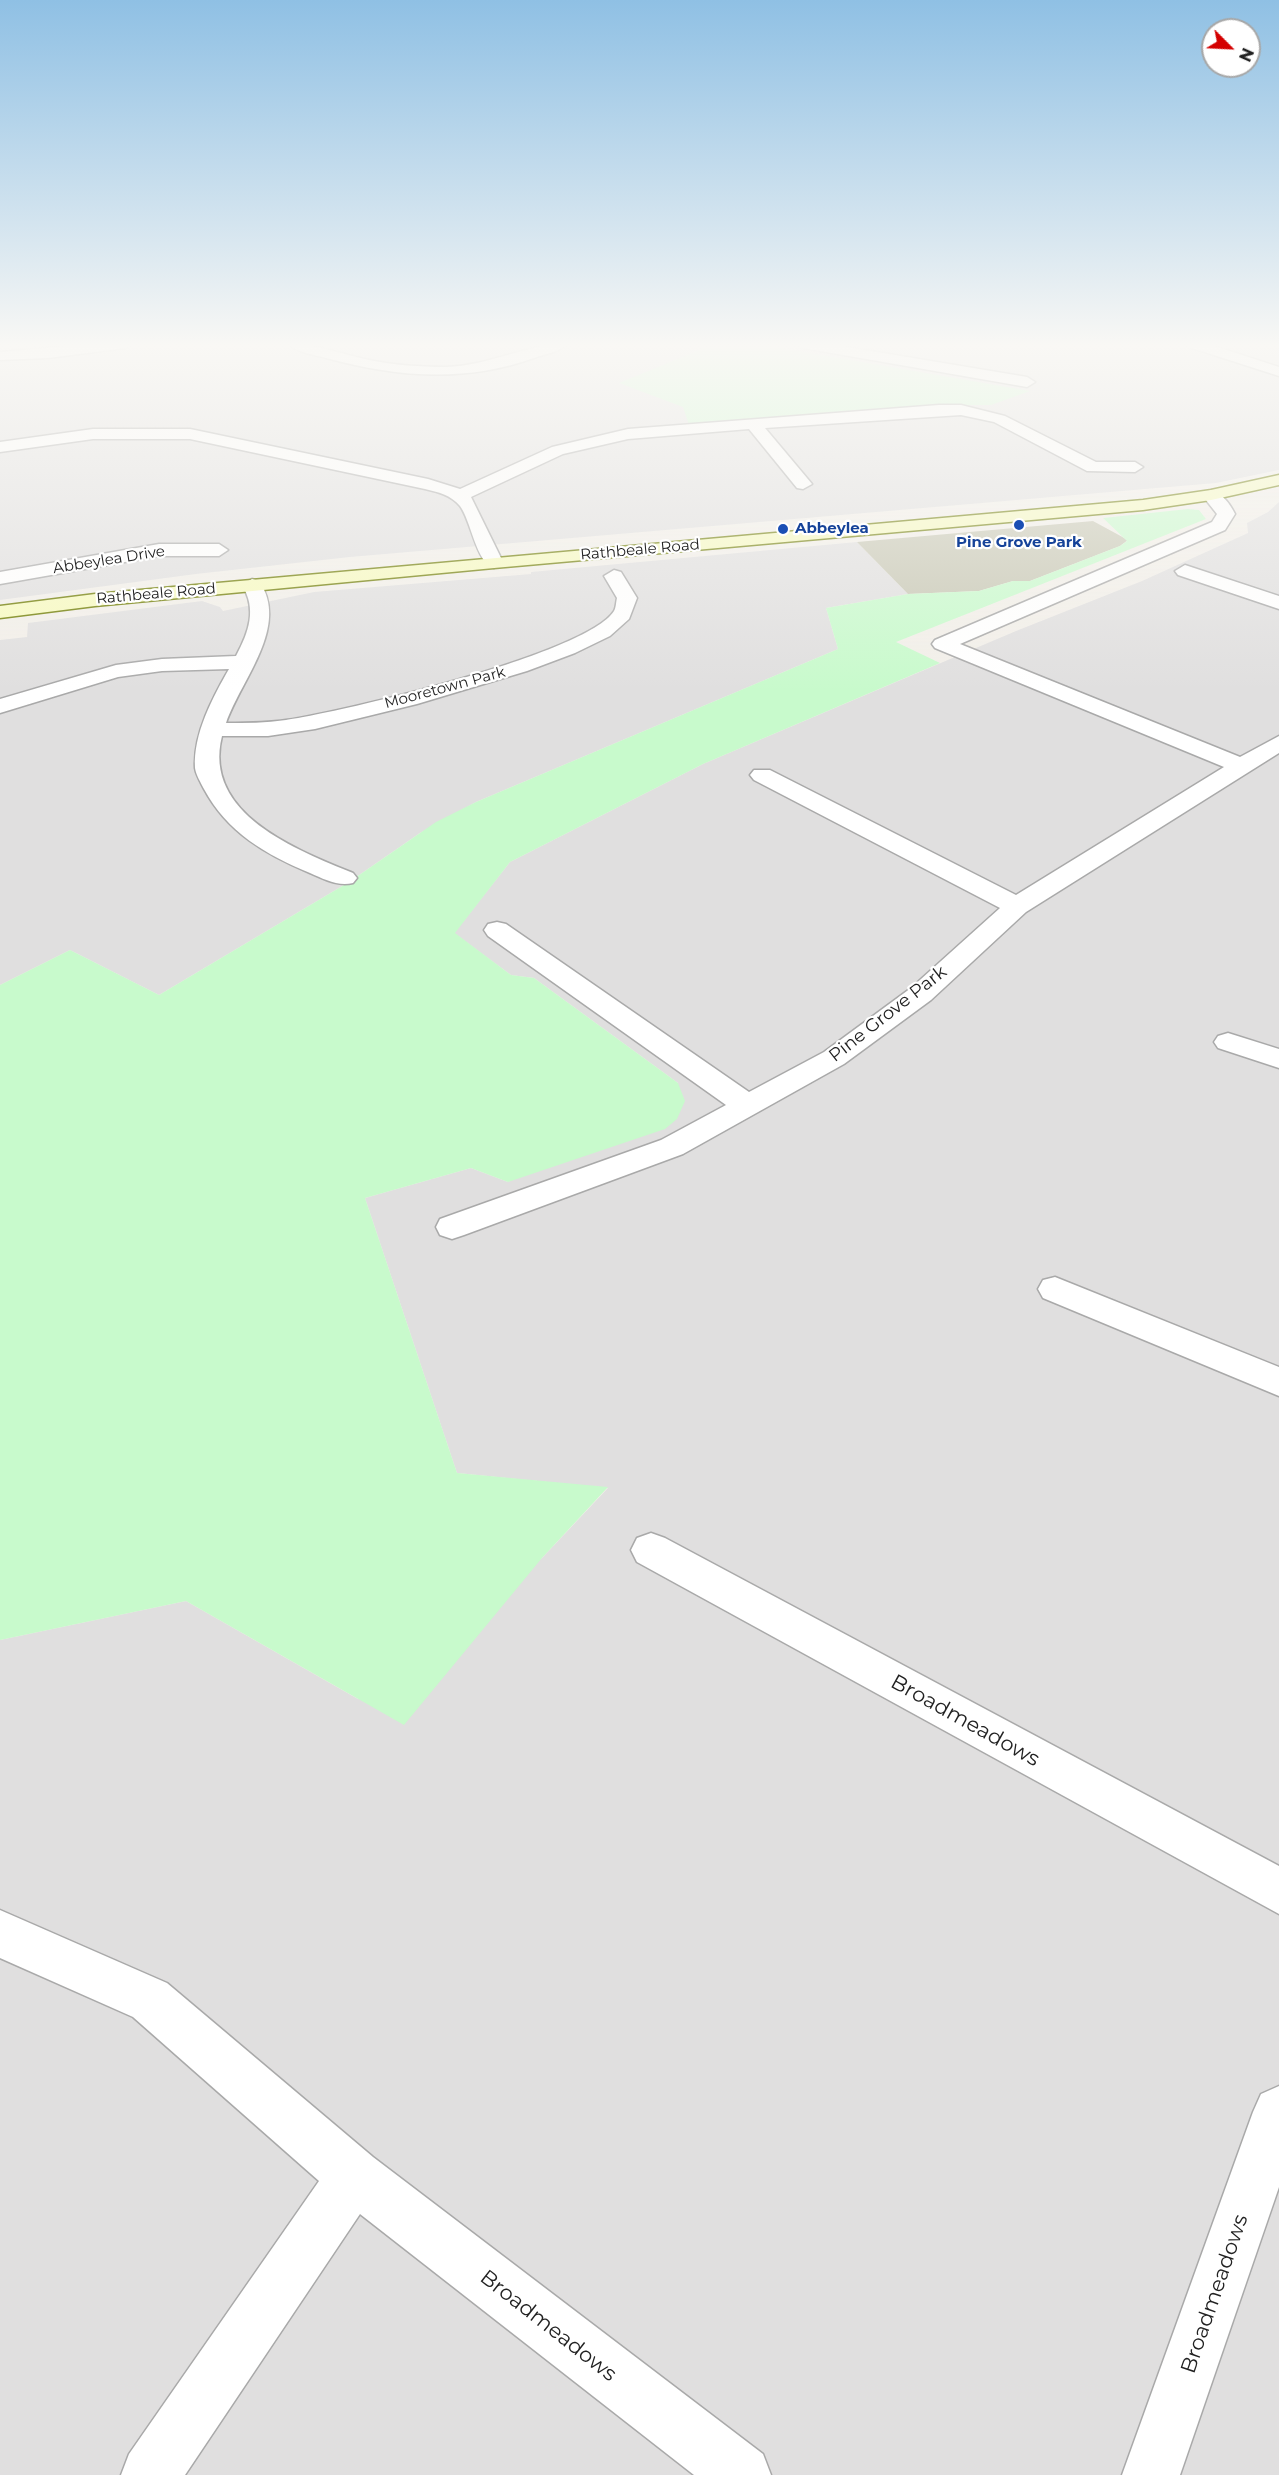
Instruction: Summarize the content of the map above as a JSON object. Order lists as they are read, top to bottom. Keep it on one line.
{"streets":{"main road":["Rathbeale Road"],"street":["Abbeylea Drive","Mooretown Park","Pine Grove Park","Broadmeadows"]},"places":["Pine Grove Park","Abbeylea"],"north":"bottom right"}
